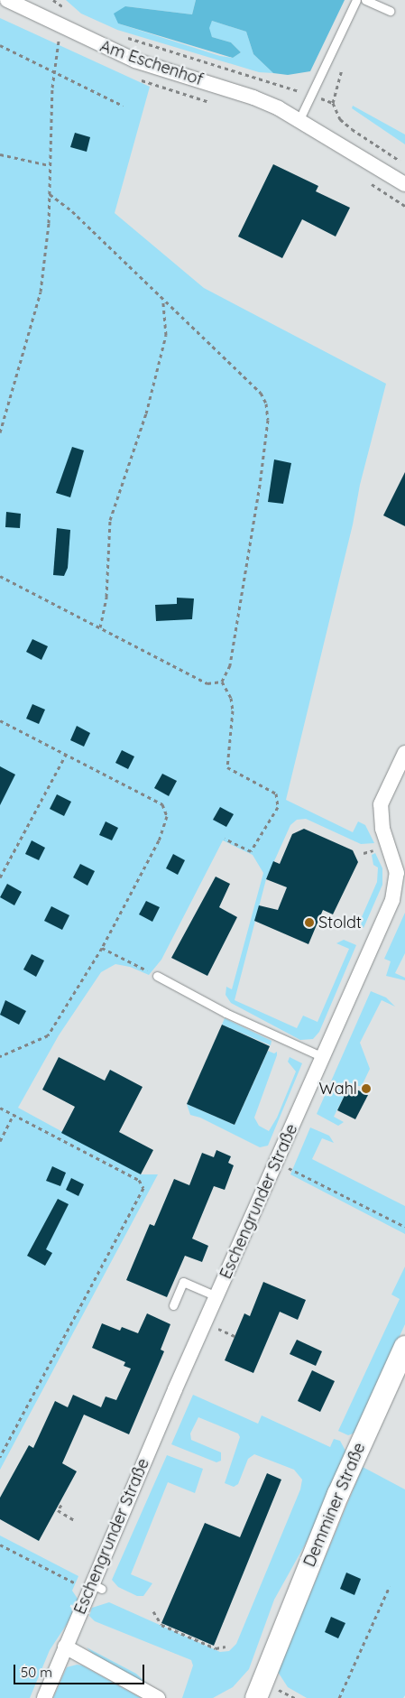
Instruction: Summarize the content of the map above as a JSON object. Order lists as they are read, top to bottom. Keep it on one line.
{"streets":{"main road":["Demminer Straße"],"street":["Am Eschenhof","Eschengrunder Straße"]},"places":["Stoldt","Wahl"],"scale_bar":"50 m"}
